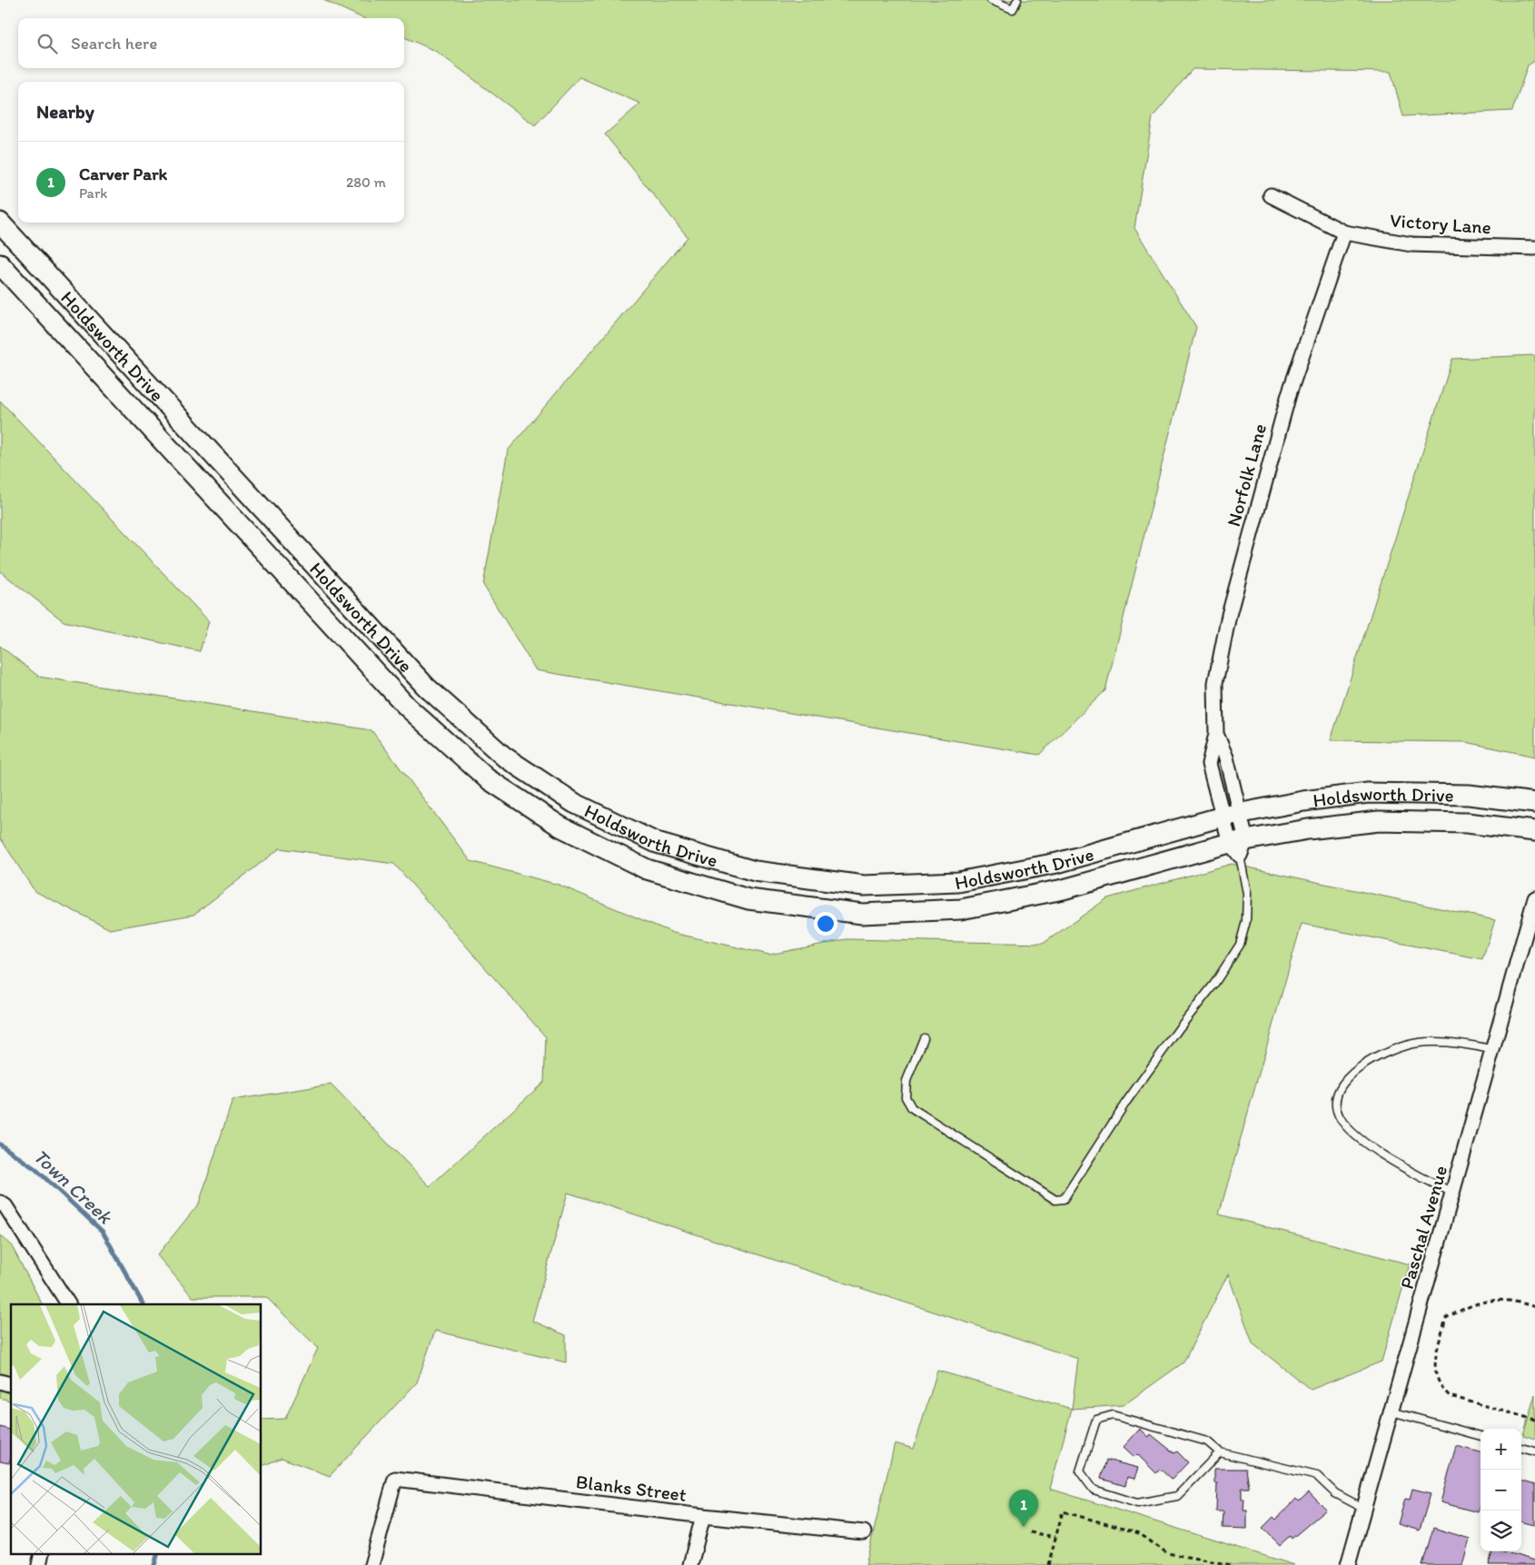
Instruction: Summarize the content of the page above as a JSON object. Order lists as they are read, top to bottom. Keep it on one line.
{"streets":{"main road":["Holdsworth Drive"],"street":["Victory Lane","Norfolk Lane","Paschal Avenue","Blanks Street"]},"crossings":[["Victory Lane","Norfolk Lane"],["Holdsworth Drive","Norfolk Lane"]],"water":["Town Creek"],"page":{"search":"Search here","heading":"Nearby","list":[{"mark":"1","name":"Carver Park","note":"Park","value":"280 m"}],"map_buttons":["+","−"],"pins":"1"}}
